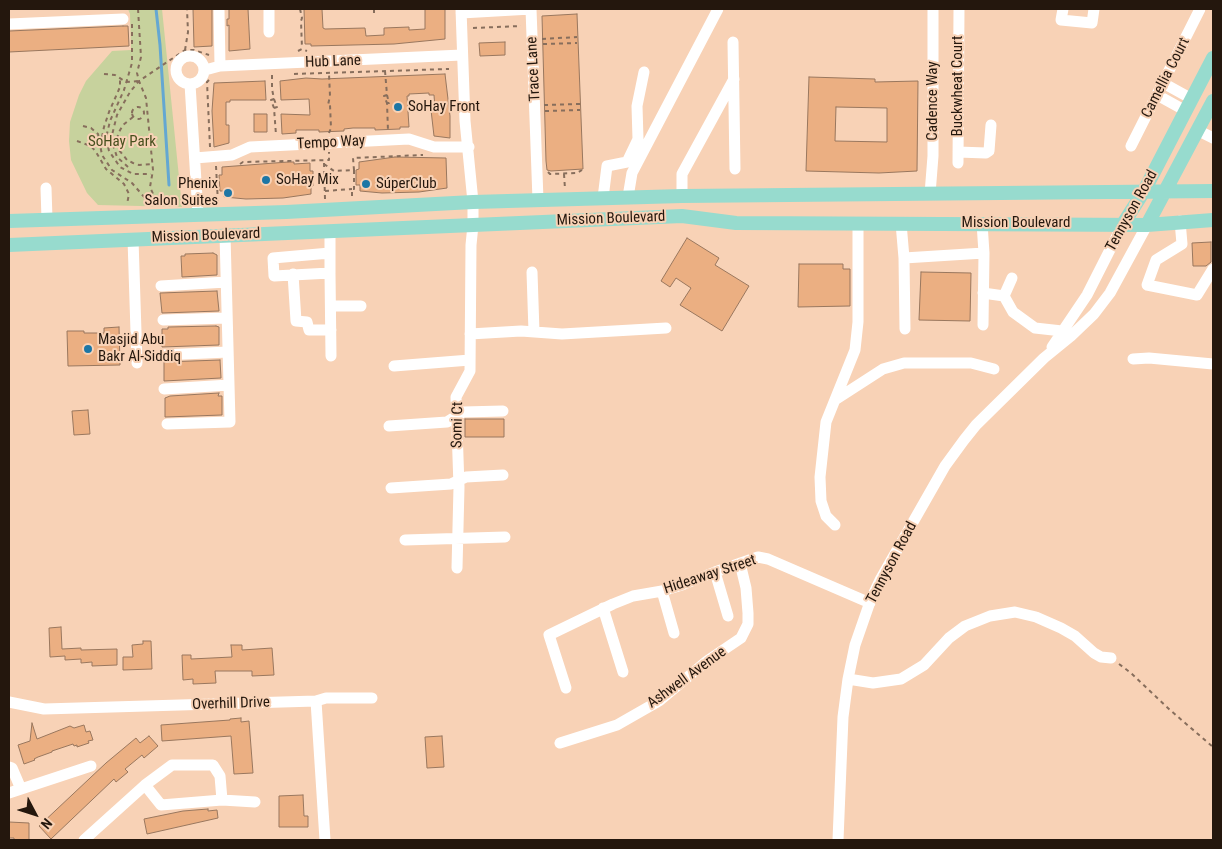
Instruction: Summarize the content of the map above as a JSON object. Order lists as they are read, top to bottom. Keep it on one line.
{"streets":{"main road":["Tennyson Road","Mission Boulevard"],"street":["Hub Lane","Trace Lane","Camellia Court","Buckwheat Court","Cadence Way","Tempo Way","Somi Ct","Hideaway Street","Ashwell Avenue","Overhill Drive"]},"crossings":[["Hub Lane","Somi Ct"],["Trace Lane","Mission Boulevard"],["Trace Lane","Somi Ct"],["Cadence Way","Mission Boulevard"],["Tempo Way","Somi Ct"],["Tennyson Road","Mission Boulevard"],["Tennyson Road","Hideaway Street"],["Mission Boulevard","Somi Ct"],["Hideaway Street","Ashwell Avenue"]],"parks":["SoHay Park"],"places":["SoHay Front","SoHay Mix","SúperClub","Phenix Salon Suites","Masjid Abu Bakr Al-Siddiq"],"north":"bottom right"}
